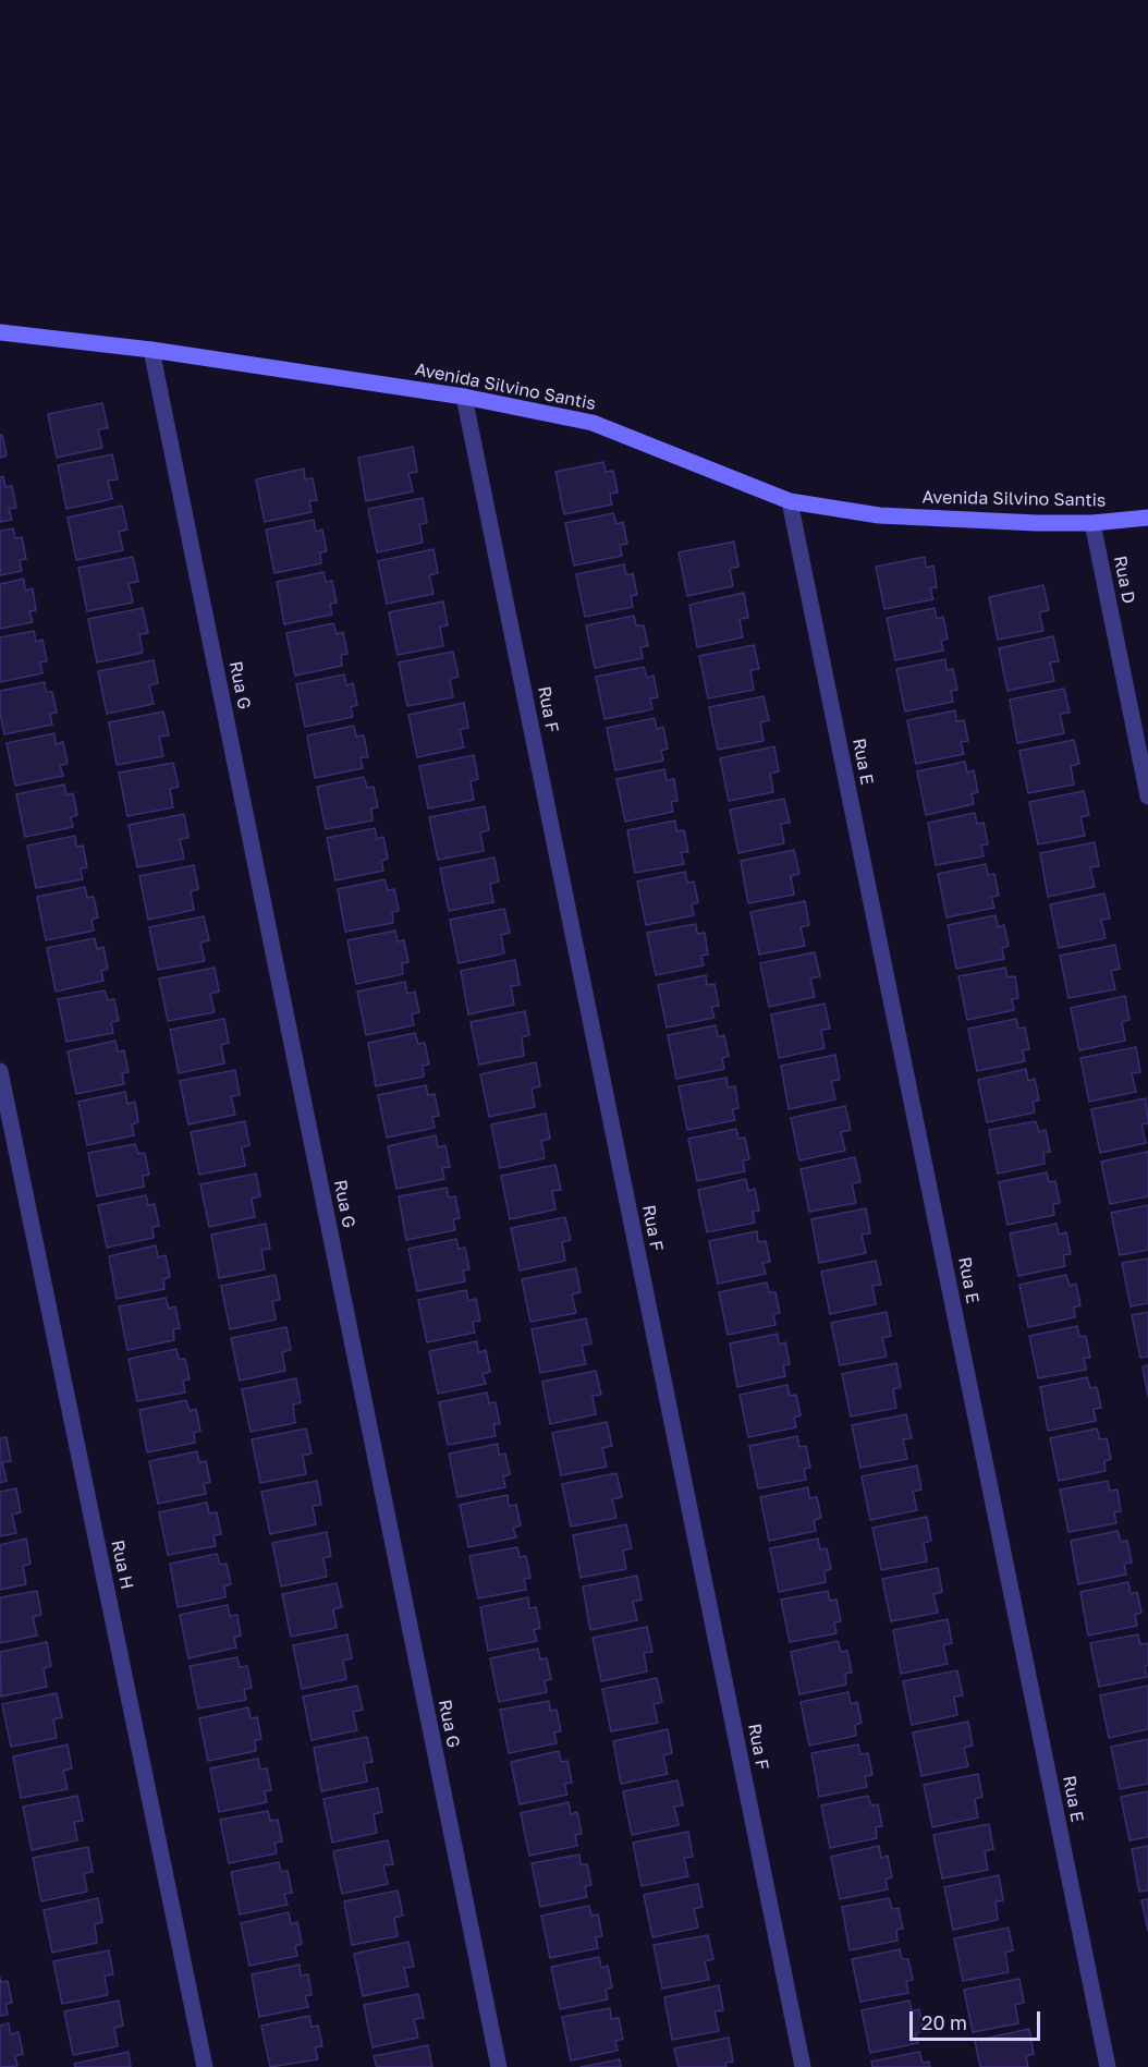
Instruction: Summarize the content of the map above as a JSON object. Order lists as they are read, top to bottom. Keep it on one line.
{"streets":{"main road":["Avenida Silvino Santis"],"street":["Rua D","Rua G","Rua F","Rua E","Rua H"]},"crossings":[["Avenida Silvino Santis","Rua D"],["Avenida Silvino Santis","Rua G"],["Avenida Silvino Santis","Rua F"],["Avenida Silvino Santis","Rua E"]],"scale_bar":"20 m"}
